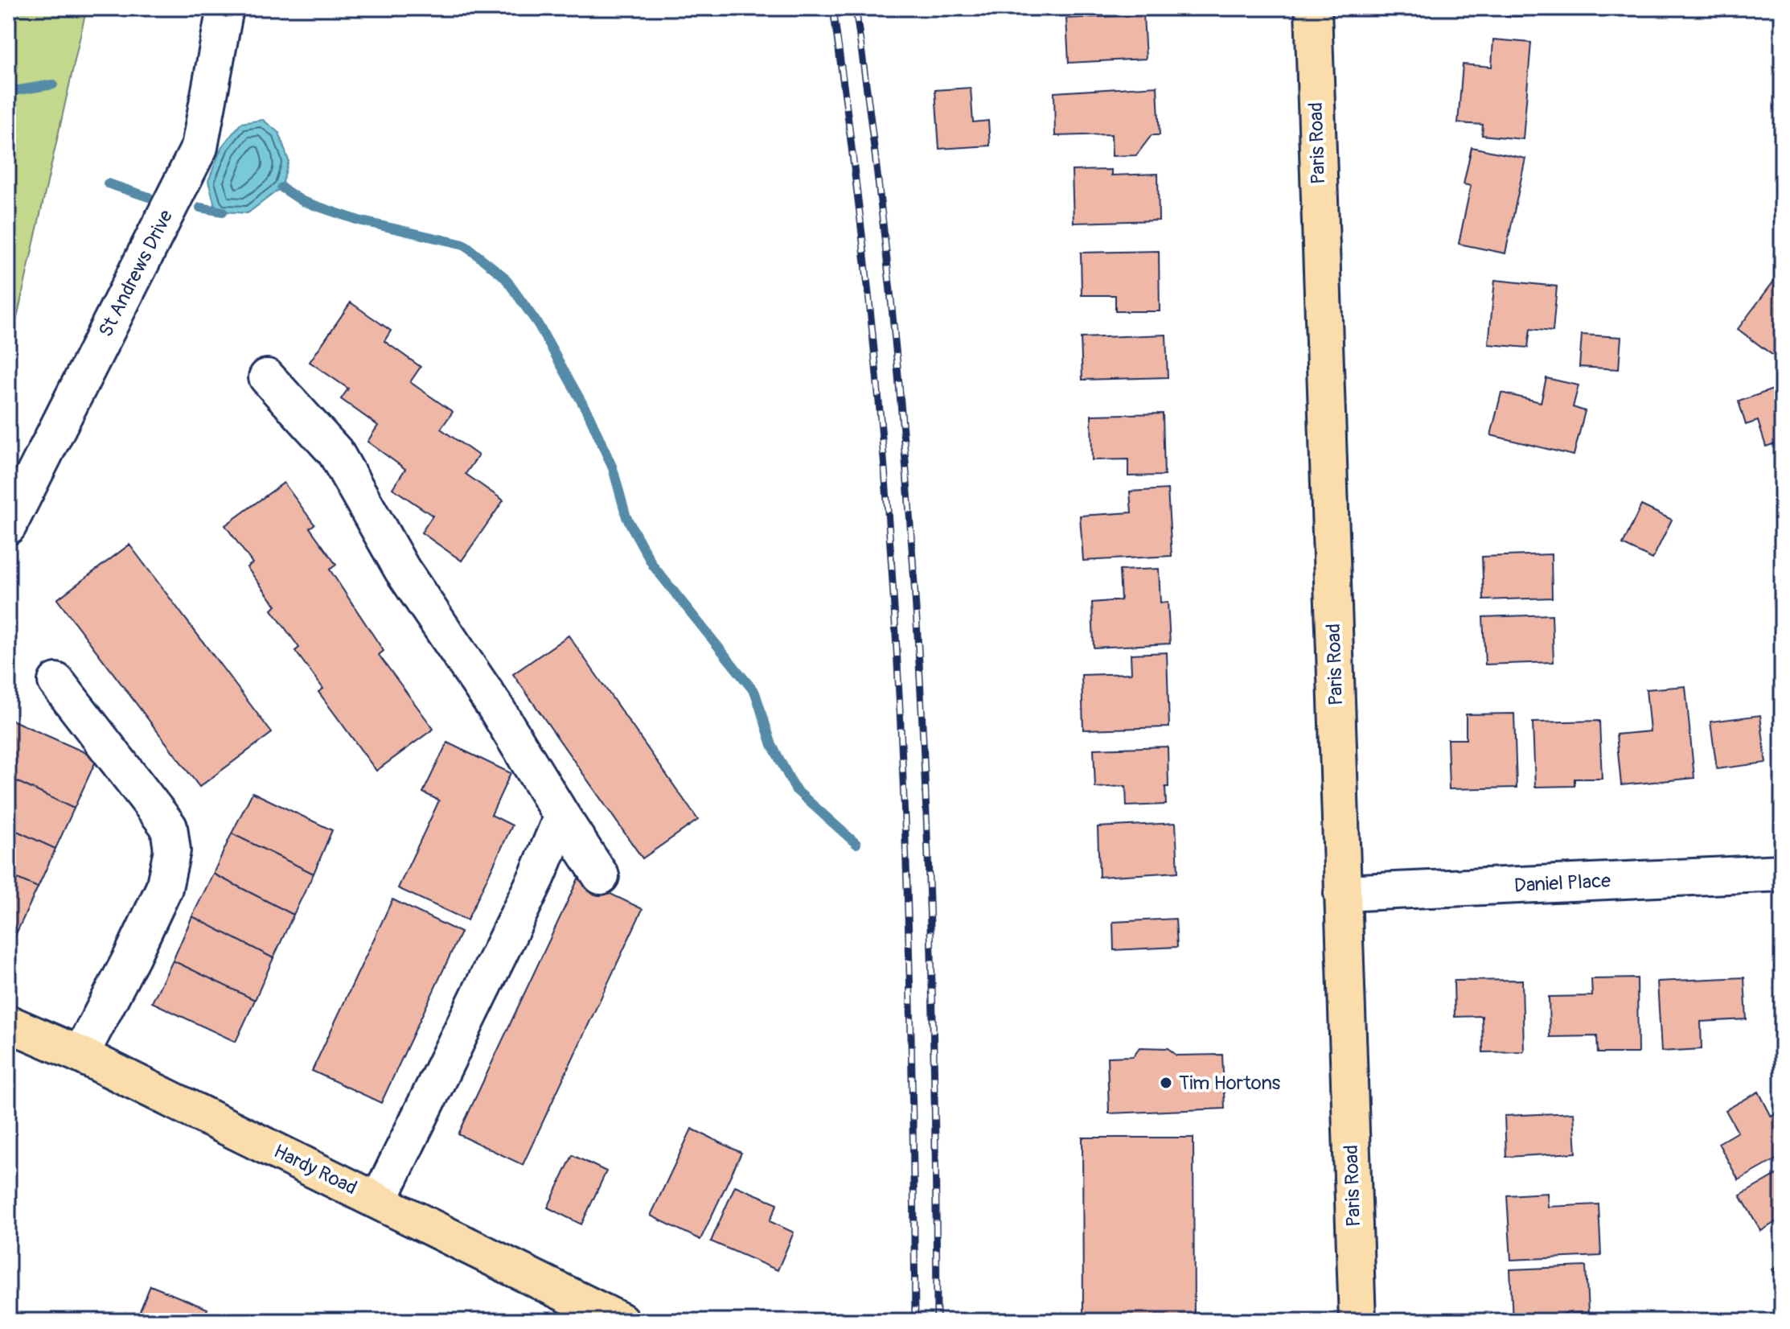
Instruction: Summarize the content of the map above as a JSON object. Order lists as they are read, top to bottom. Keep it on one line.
{"streets":{"main road":["Paris Road","Hardy Road"],"street":["St Andrews Drive","Daniel Place"]},"crossings":[["Paris Road","Daniel Place"]],"places":["Tim Hortons"]}
